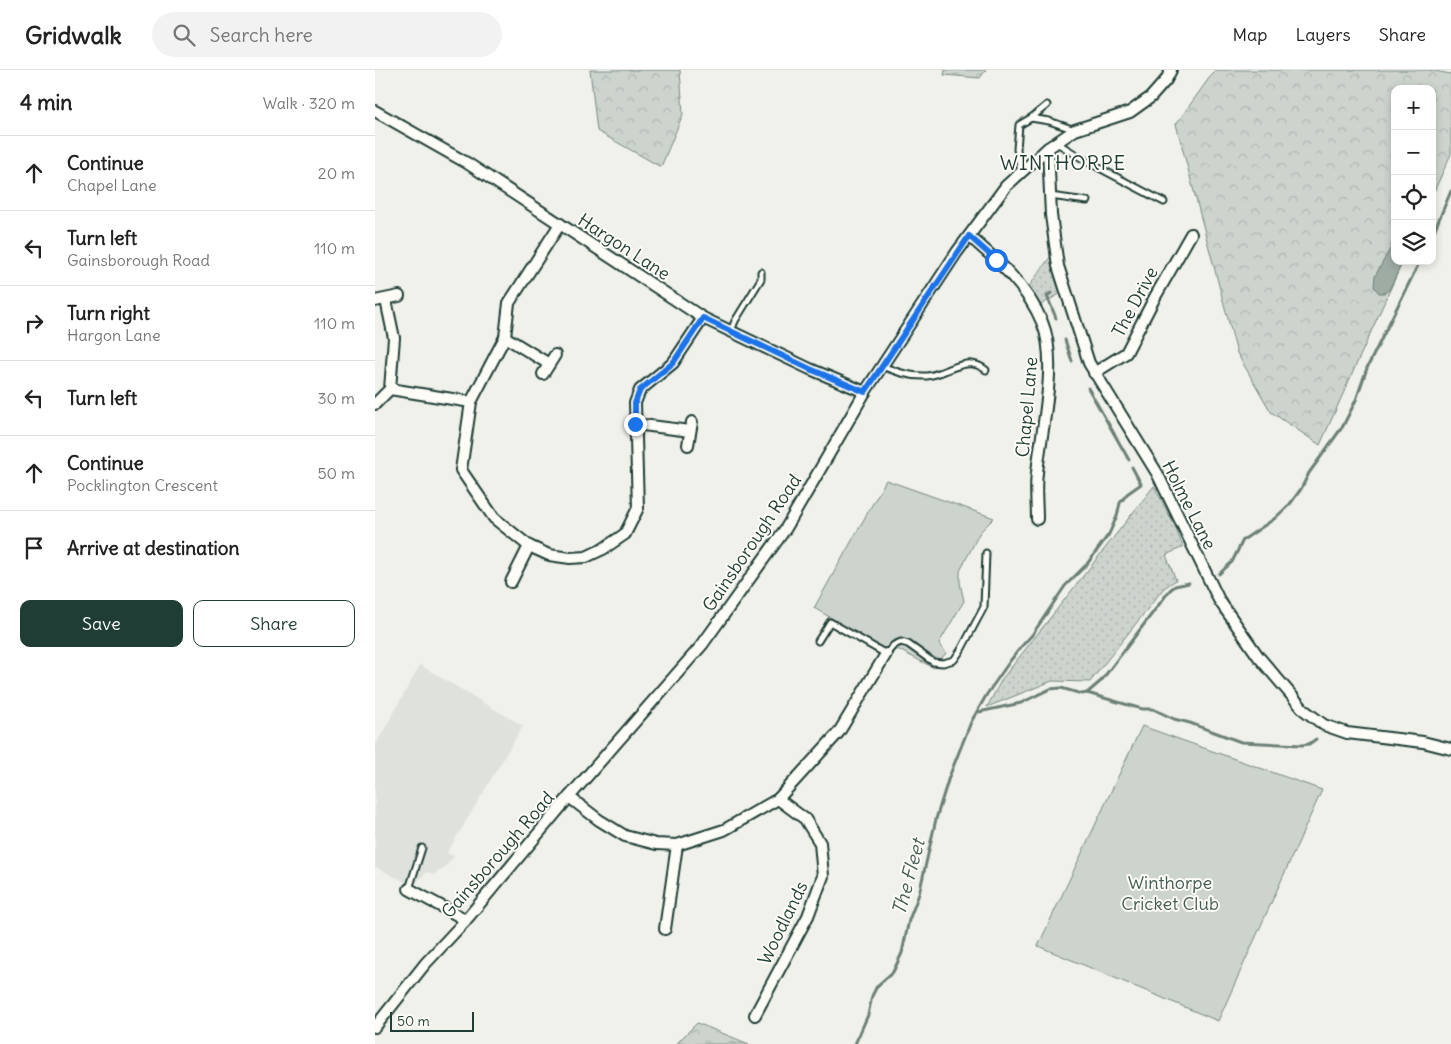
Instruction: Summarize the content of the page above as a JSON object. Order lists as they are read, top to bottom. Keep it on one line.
{"streets":{"street":["Hargon Lane","The Drive","Chapel Lane","Holme Lane","Gainsborough Road","Woodlands"]},"crossings":[["Hargon Lane","Gainsborough Road"],["The Drive","Holme Lane"],["Chapel Lane","Gainsborough Road"],["Holme Lane","Gainsborough Road"]],"districts":["WINTHORPE"],"water":["The Fleet"],"parks":["Winthorpe Cricket Club"],"scale_bar":"50 m","page":{"header":"Gridwalk","search":"Search here","nav":["Map","Layers","Share"],"heading":["4 min","Walk · 320 m"],"map_buttons":["+","−"],"list":[["Continue","Chapel Lane","20 m"],["Turn left","Gainsborough Road","110 m"],["Turn right","Hargon Lane","110 m"],["Turn left","30 m"],["Continue","Pocklington Crescent","50 m"],"Arrive at destination"],"buttons":["Save","Share"],"scale":"50 m"}}
